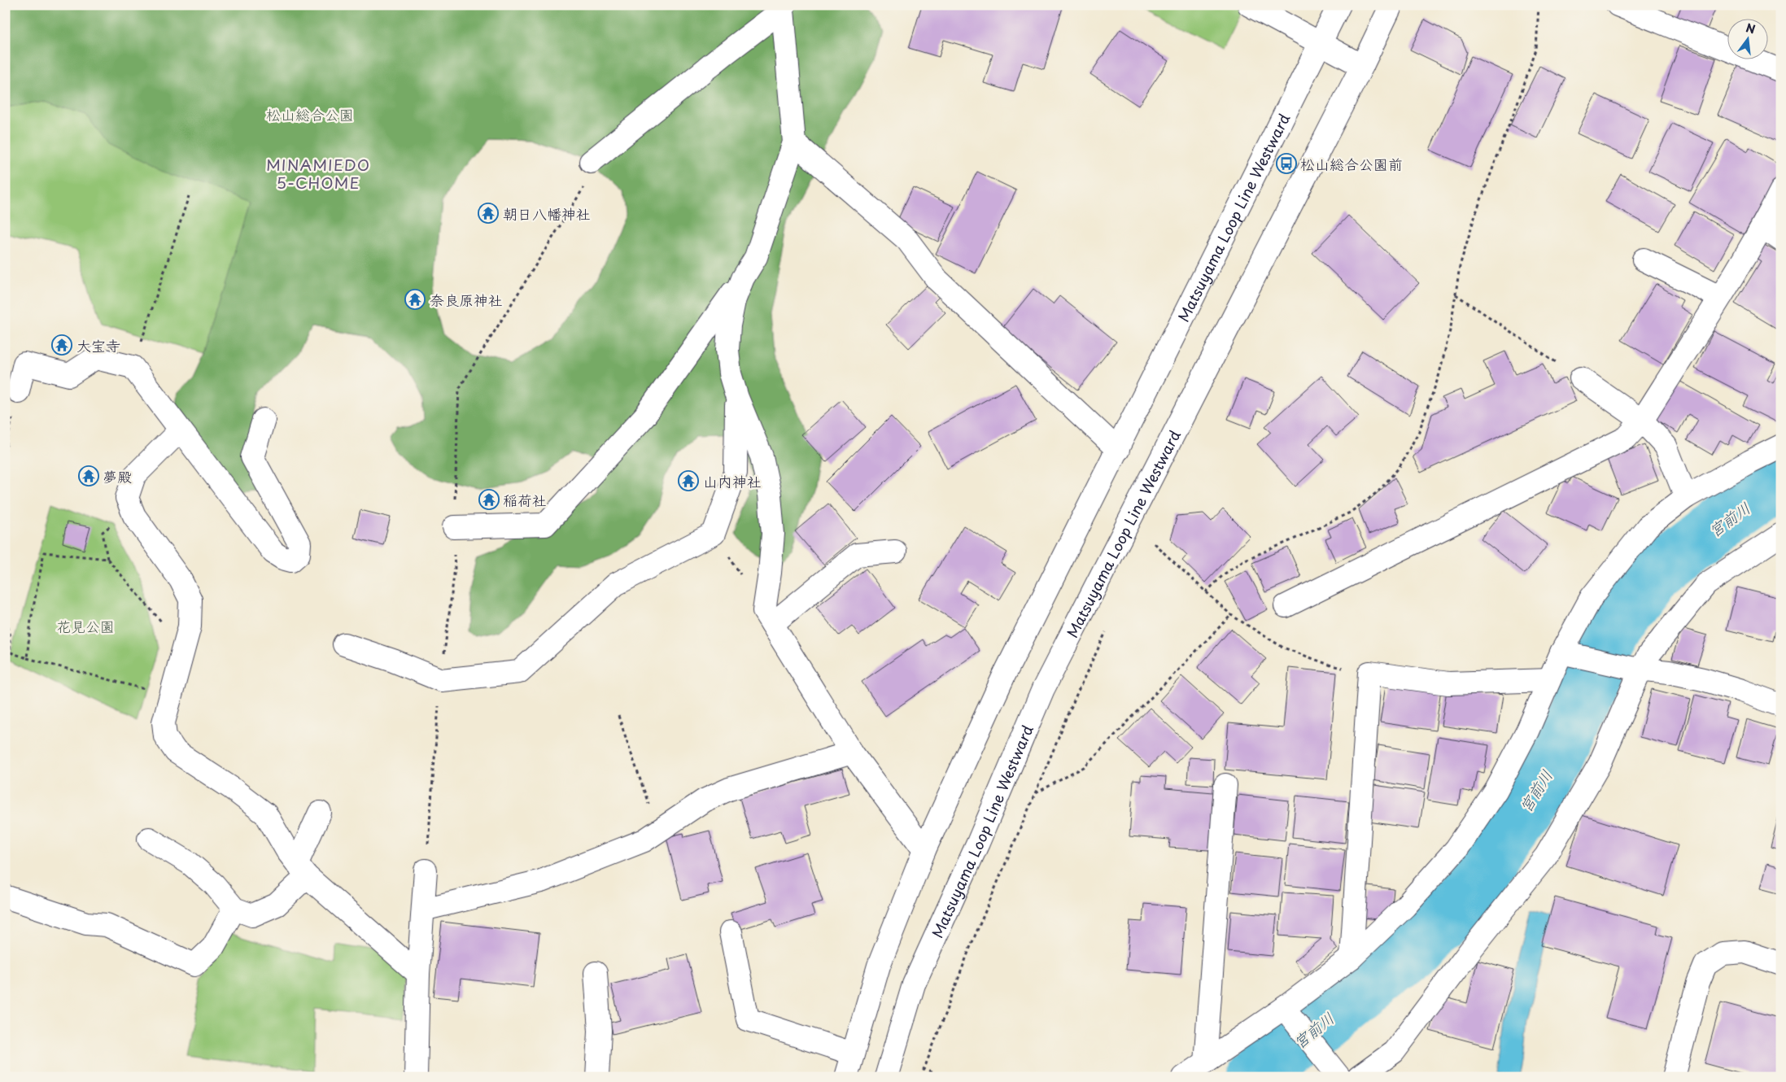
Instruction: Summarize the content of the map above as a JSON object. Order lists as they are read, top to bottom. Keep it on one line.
{"streets":{"street":["Matsuyama Loop Line Westward"]},"districts":["MINAMIEDO 5-CHOME"],"water":["宮前川"],"parks":["松山総合公園","花見公園"],"places":{"bus stop":["松山総合公園前"],"temple":["朝日八幡神社","奈良原神社","大宝寺","夢殿","山内神社","稲荷社"]},"north":"top"}
